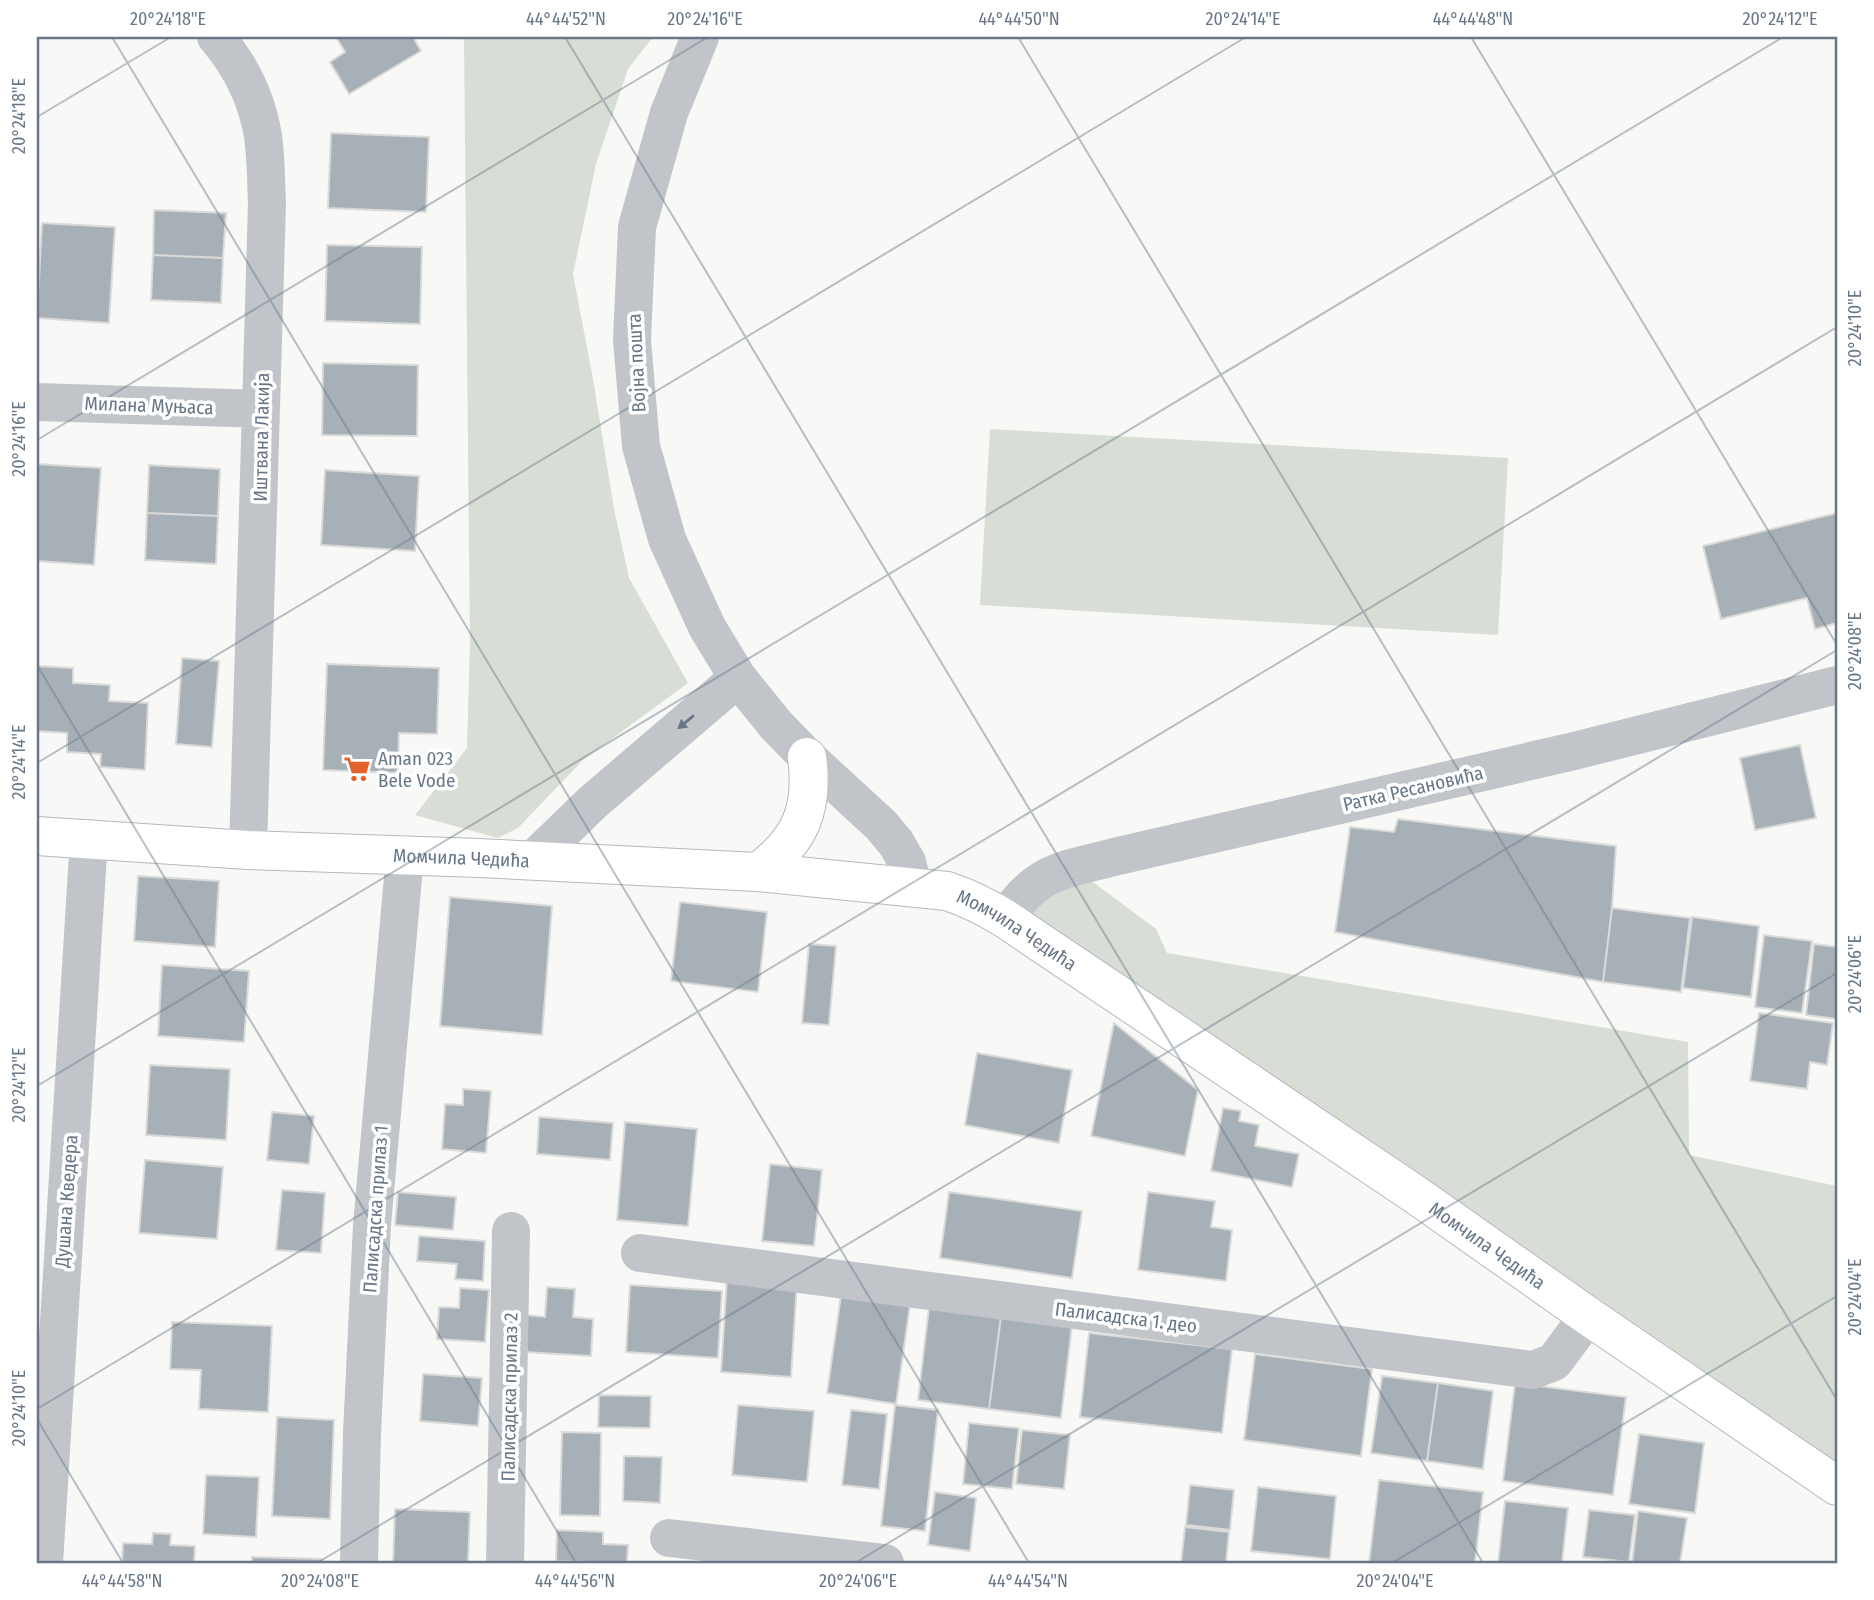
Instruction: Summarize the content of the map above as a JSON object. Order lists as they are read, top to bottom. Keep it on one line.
{"streets":{"street":["Војна пошта","Милана Муњаса","Иштвана Лакија","Ратка Ресановића","Момчила Чедића","Душана Кведера","Палисадска прилаз 1","Палисадска 1. део","Палисадска прилаз 2"]},"crossings":[["Војна пошта","Момчила Чедића"],["Милана Муњаса","Иштвана Лакија"],["Иштвана Лакија","Момчила Чедића"],["Ратка Ресановића","Момчила Чедића"],["Момчила Чедића","Душана Кведера"],["Момчила Чедића","Палисадска прилаз 1"],["Момчила Чедића","Палисадска 1. део"]],"places":{"supermarket":["Aman 023 Bele Vode"]},"coordinates":["20°24'18\"E","44°44'52\"N","20°24'16\"E","44°44'50\"N","20°24'14\"E","44°44'48\"N","20°24'12\"E","20°24'10\"E","20°24'08\"E","20°24'06\"E","20°24'04\"E","44°44'58\"N","44°44'56\"N","44°44'54\"N"]}
